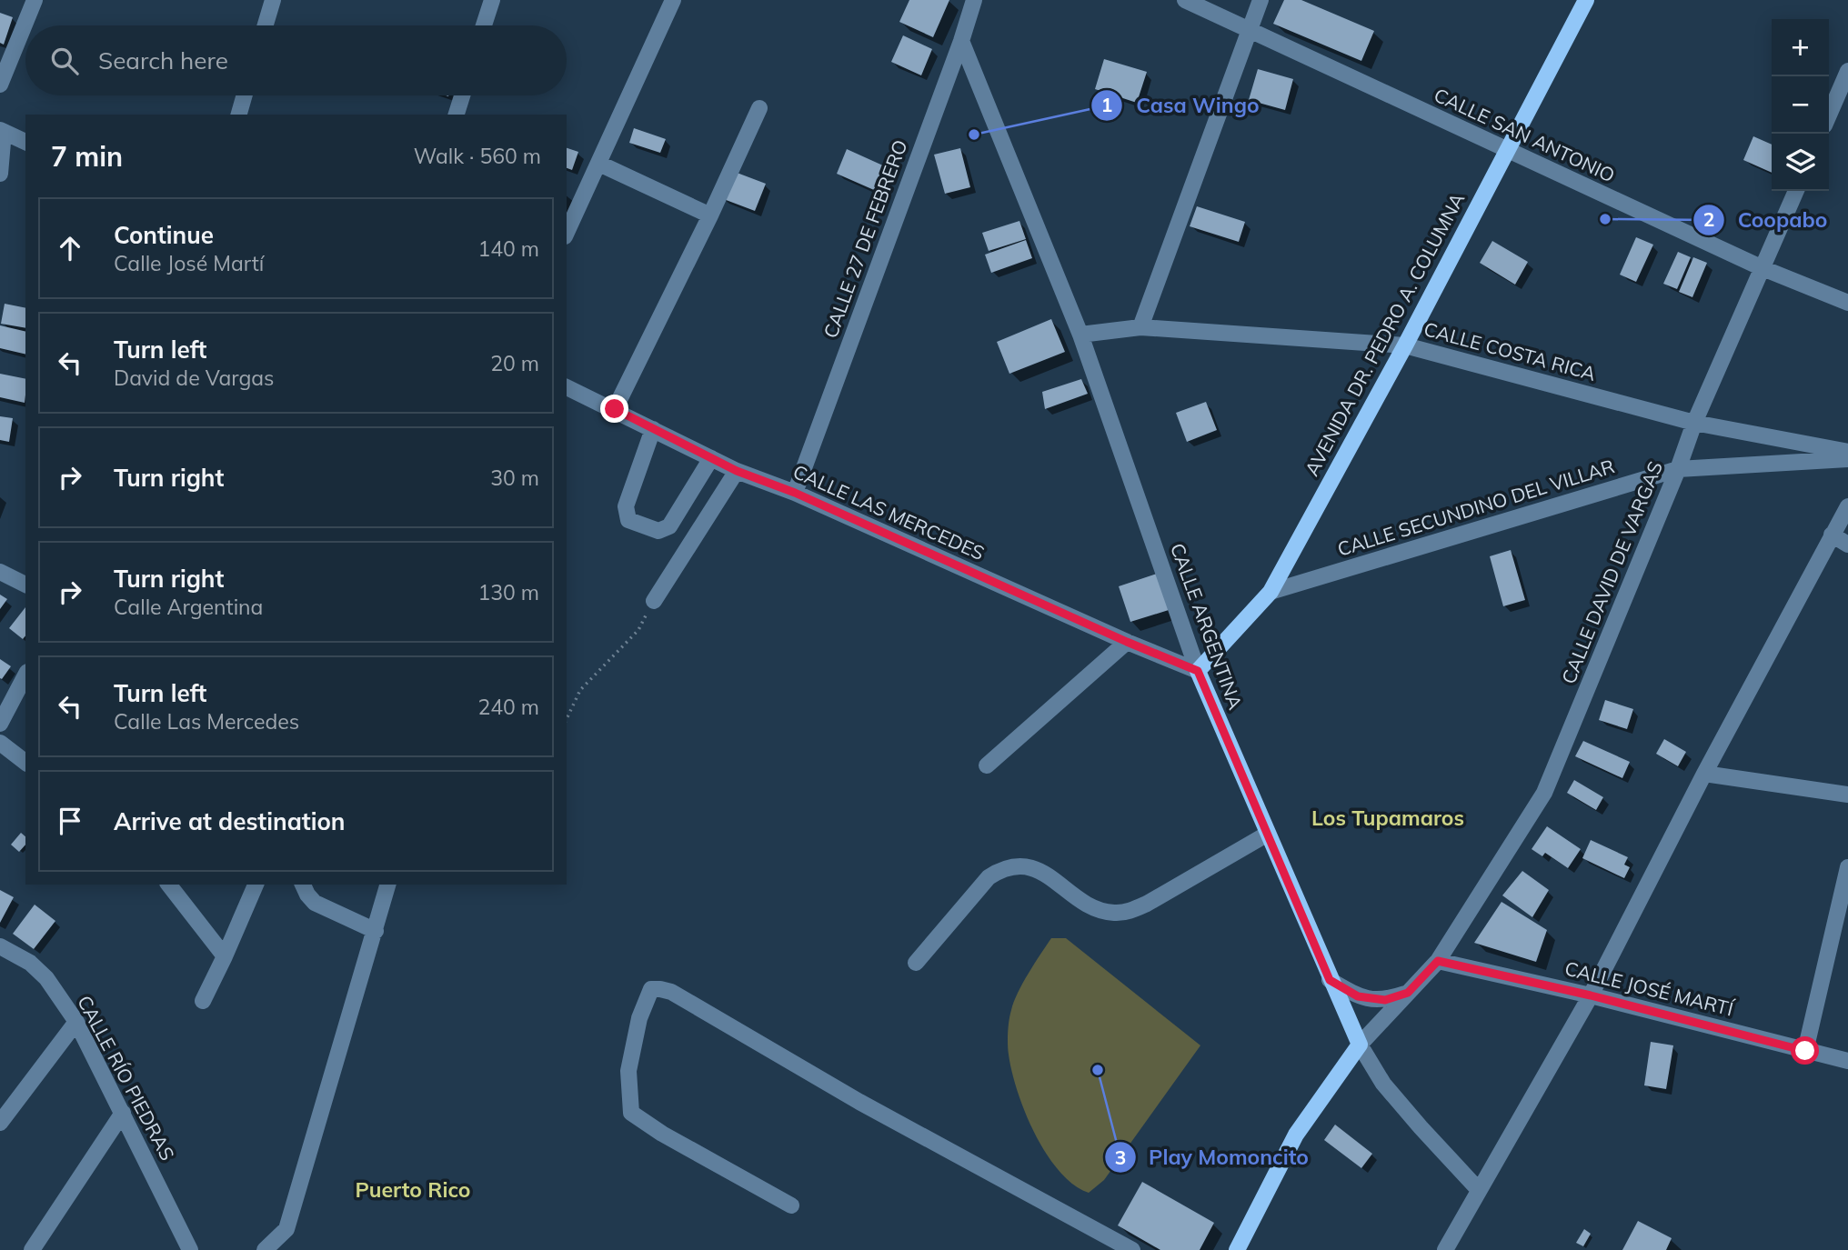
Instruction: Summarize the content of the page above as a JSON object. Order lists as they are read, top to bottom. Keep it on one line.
{"streets":{"main road":["AVENIDA DR. PEDRO A. COLUMNA","CALLE ARGENTINA"],"street":["CALLE SAN ANTONIO","CALLE 27 DE FEBRERO","CALLE COSTA RICA","CALLE SECUNDINO DEL VILLAR","CALLE LAS MERCEDES","CALLE DAVID DE VARGAS","CALLE JOSÉ MARTÍ","CALLE RÍO PIEDRAS"]},"crossings":[["CALLE SAN ANTONIO","AVENIDA DR. PEDRO A. COLUMNA"],["CALLE SAN ANTONIO","CALLE DAVID DE VARGAS"],["CALLE 27 DE FEBRERO","CALLE LAS MERCEDES"],["CALLE 27 DE FEBRERO","CALLE ARGENTINA"],["AVENIDA DR. PEDRO A. COLUMNA","CALLE COSTA RICA"],["AVENIDA DR. PEDRO A. COLUMNA","CALLE SECUNDINO DEL VILLAR"],["AVENIDA DR. PEDRO A. COLUMNA","CALLE LAS MERCEDES"],["AVENIDA DR. PEDRO A. COLUMNA","CALLE ARGENTINA"],["CALLE COSTA RICA","CALLE DAVID DE VARGAS"],["CALLE COSTA RICA","CALLE ARGENTINA"],["CALLE SECUNDINO DEL VILLAR","CALLE DAVID DE VARGAS"],["CALLE LAS MERCEDES","CALLE ARGENTINA"],["CALLE DAVID DE VARGAS","CALLE ARGENTINA"],["CALLE DAVID DE VARGAS","CALLE JOSÉ MARTÍ"]],"districts":["Los Tupamaros","Puerto Rico"],"places":["Casa Wingo","Coopabo","Play Momoncito"],"page":{"map_buttons":["+","−"],"search":"Search here","heading":["7 min","Walk · 560 m"],"list":[["Continue","Calle José Martí","140 m"],["Turn left","David de Vargas","20 m"],["Turn right","30 m"],["Turn right","Calle Argentina","130 m"],["Turn left","Calle Las Mercedes","240 m"],"Arrive at destination"]}}
